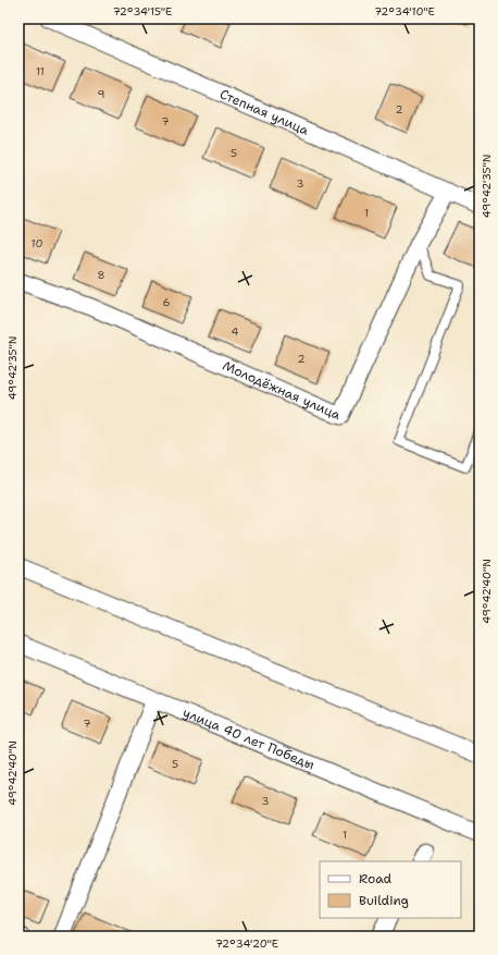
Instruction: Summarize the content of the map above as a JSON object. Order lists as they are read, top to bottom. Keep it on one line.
{"streets":{"street":["Степная улица","Молодёжная улица","улица 40 лет Победы"]},"crossings":[["Степная улица","Молодёжная улица"]],"house_numbers":["11","9","2","7","5","3","1","10","8","6","4","2","7","5","3","1"],"legend":["Road","Building"],"coordinates":["72°34'15\"E","72°34'10\"E","49°42'35\"N","49°42'40\"N","72°34'20\"E"]}
